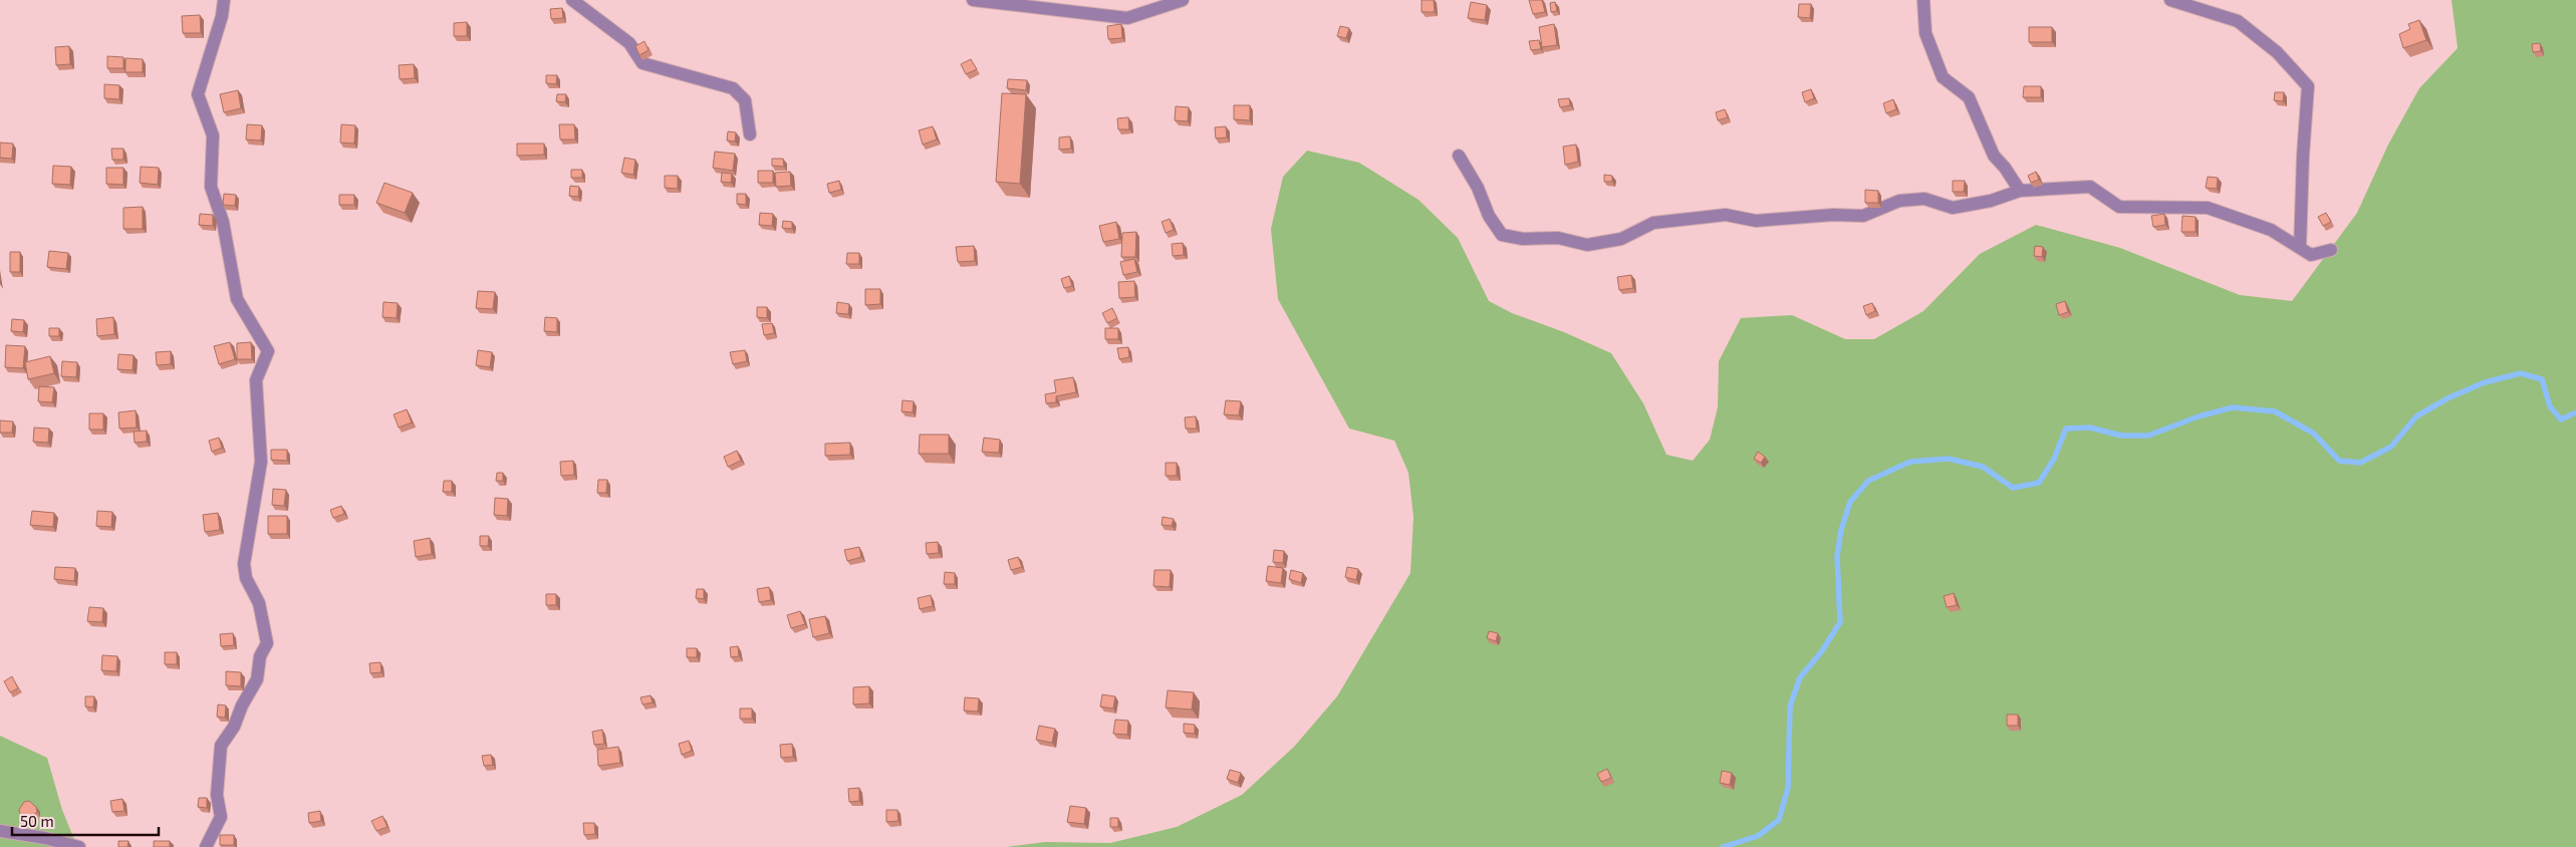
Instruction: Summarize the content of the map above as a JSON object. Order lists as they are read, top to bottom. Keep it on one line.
{"scale_bar":"50 m"}
